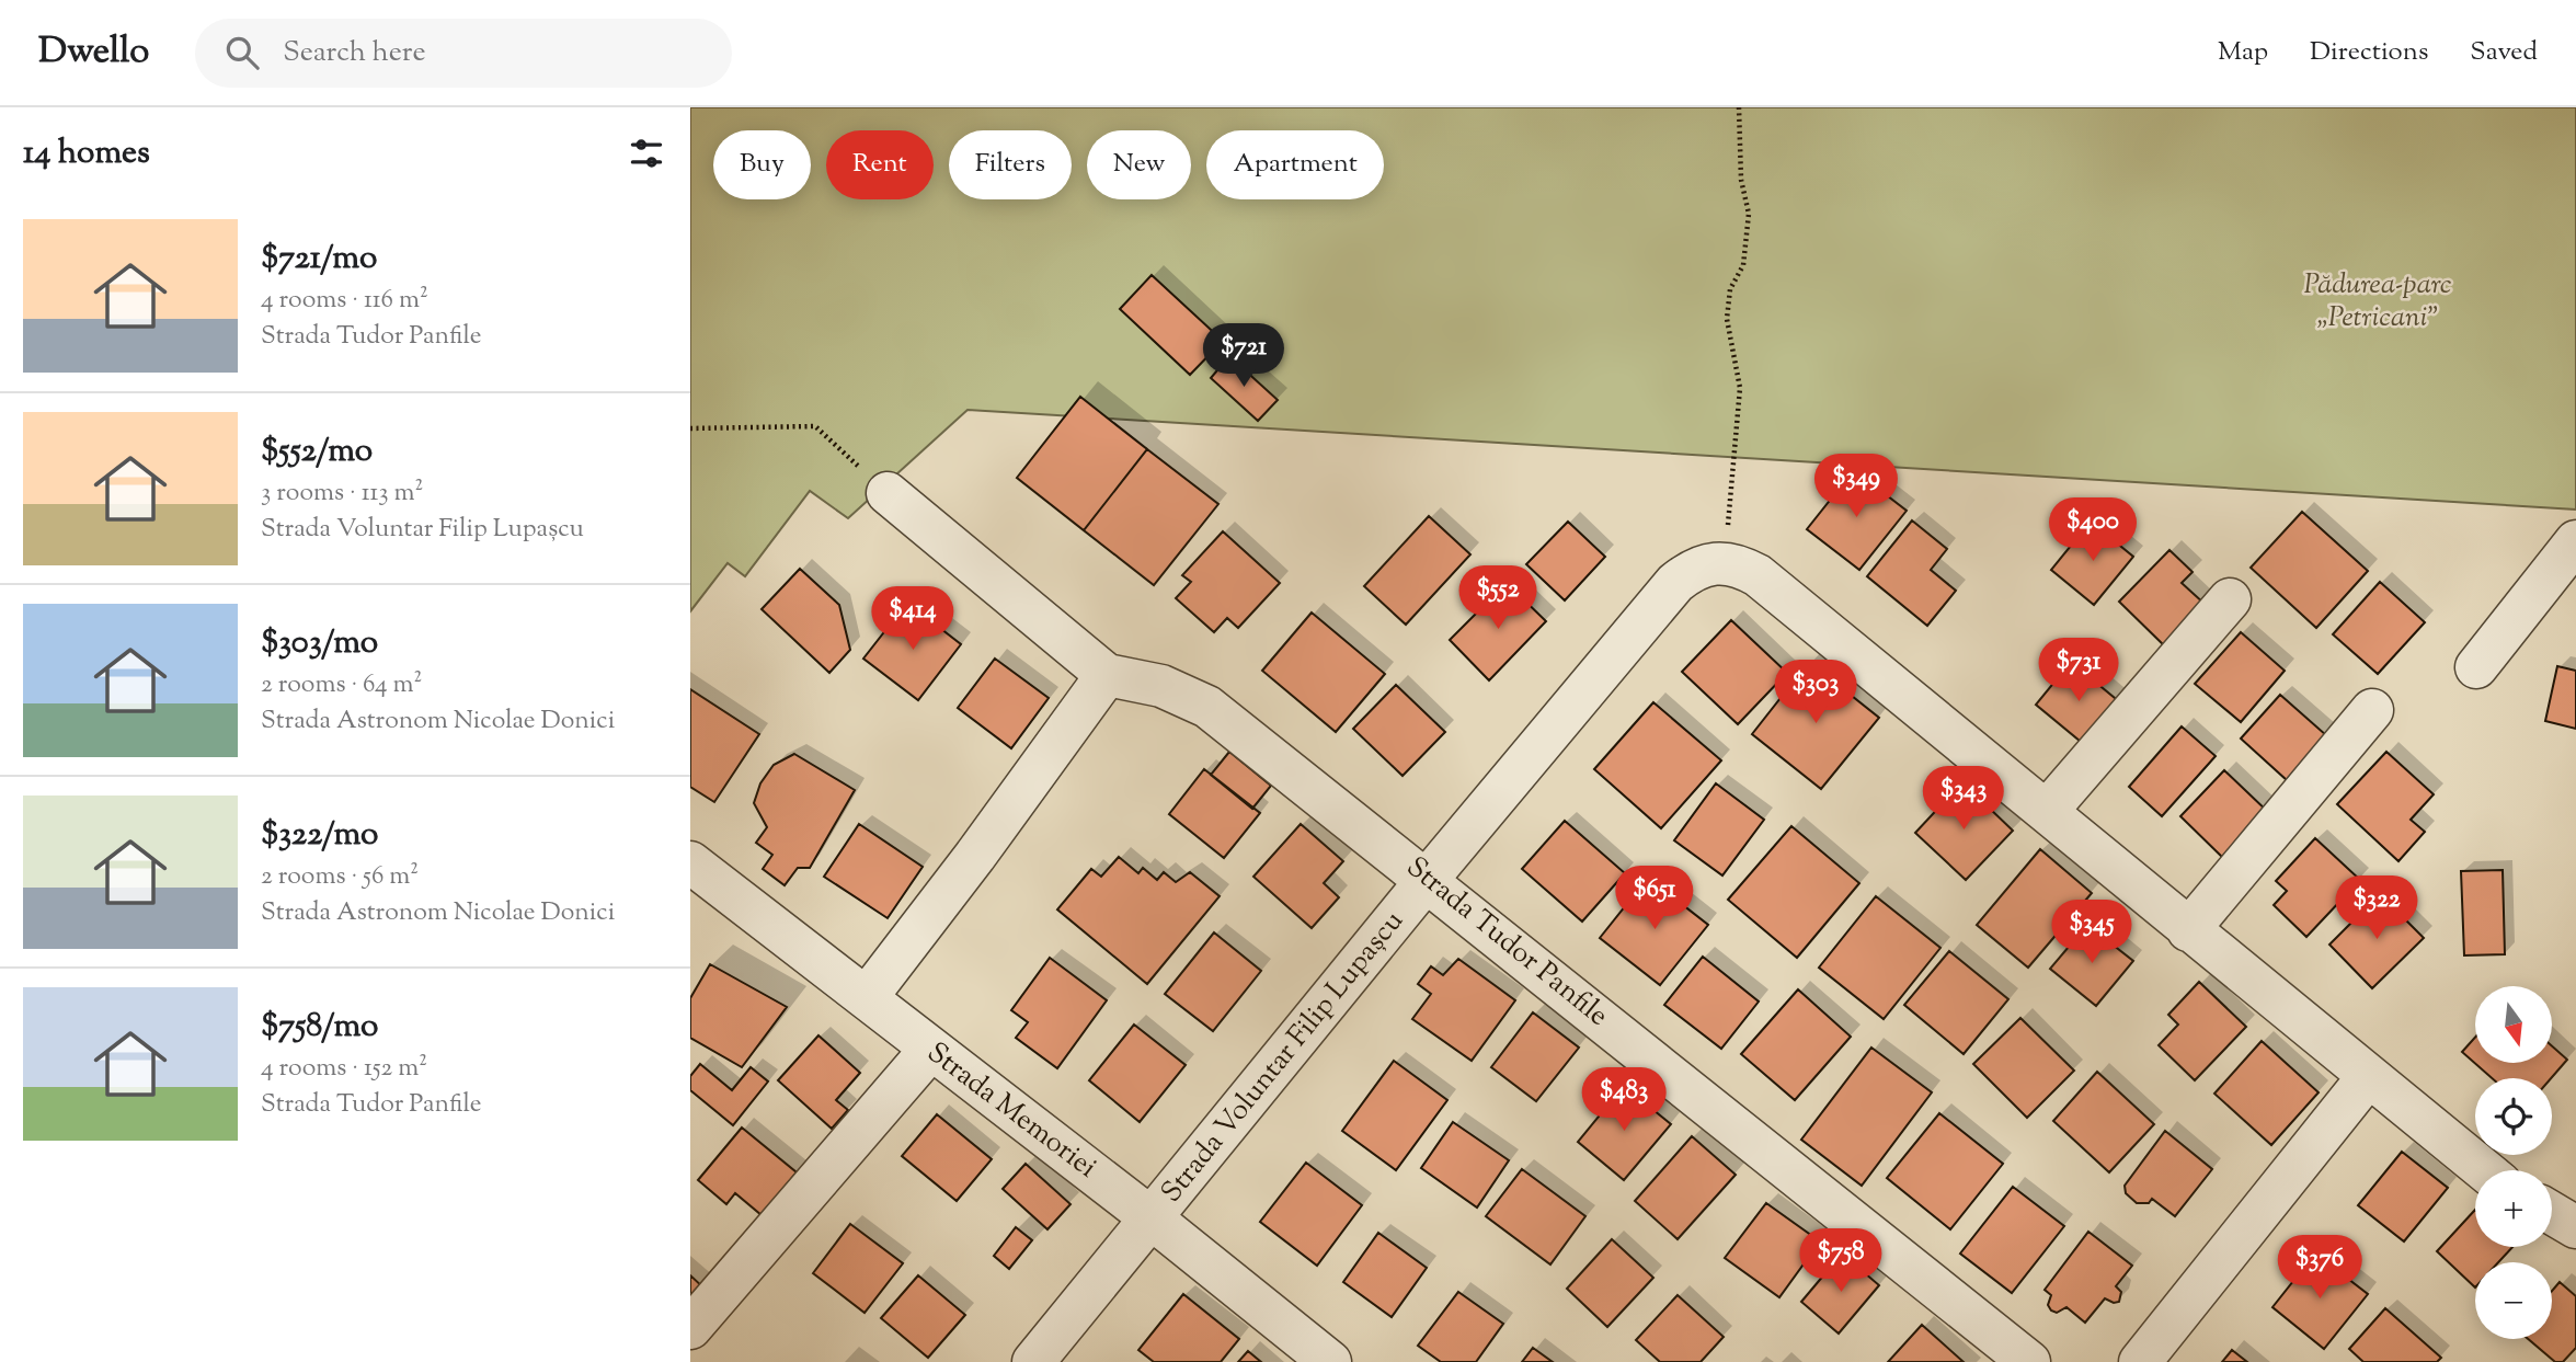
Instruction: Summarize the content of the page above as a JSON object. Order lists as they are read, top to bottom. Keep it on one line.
{"streets":{"street":["Strada Tudor Panfile","Strada Voluntar Filip Lupașcu","Strada Memoriei"]},"crossings":[["Strada Tudor Panfile","Strada Voluntar Filip Lupașcu"],["Strada Voluntar Filip Lupașcu","Strada Memoriei"]],"parks":["Pădurea-parc „Petricani”"],"north":"bottom","page":{"header":"Dwello","search":"Search here","nav":["Map","Directions","Saved"],"heading":"14 homes","chip":["Buy","Rent","Filters","New","Apartment"],"list":[{"name":"$721/mo","note":"4 rooms · 116 m² · Strada Tudor Panfile"},{"name":"$552/mo","note":"3 rooms · 113 m² · Strada Voluntar Filip Lupașcu"},{"name":"$303/mo","note":"2 rooms · 64 m² · Strada Astronom Nicolae Donici"},{"name":"$322/mo","note":"2 rooms · 56 m² · Strada Astronom Nicolae Donici"},{"name":"$758/mo","note":"4 rooms · 152 m² · Strada Tudor Panfile"}],"price":["$721","$349","$400","$552","$414","$731","$303","$343","$651","$322","$345","$483","$758","$376"],"map_buttons":["+","−"]}}
